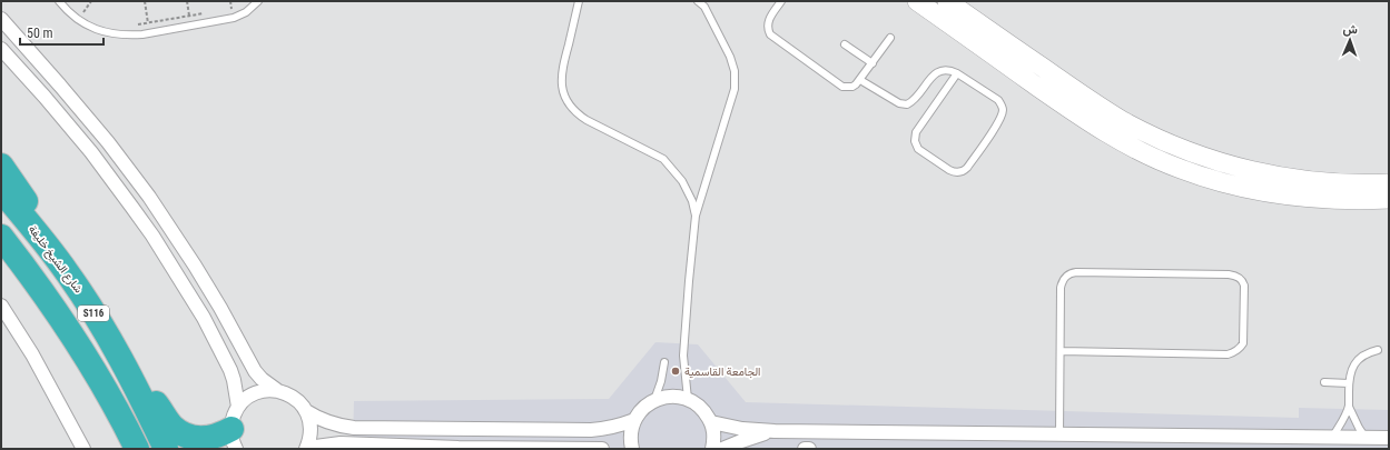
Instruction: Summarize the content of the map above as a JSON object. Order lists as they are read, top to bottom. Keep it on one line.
{"streets":{"highway":["شارع الشيخ خليفة","S116"]},"places":["الجامعة القاسمية"],"scale_bar":"50 m","north":"top"}
